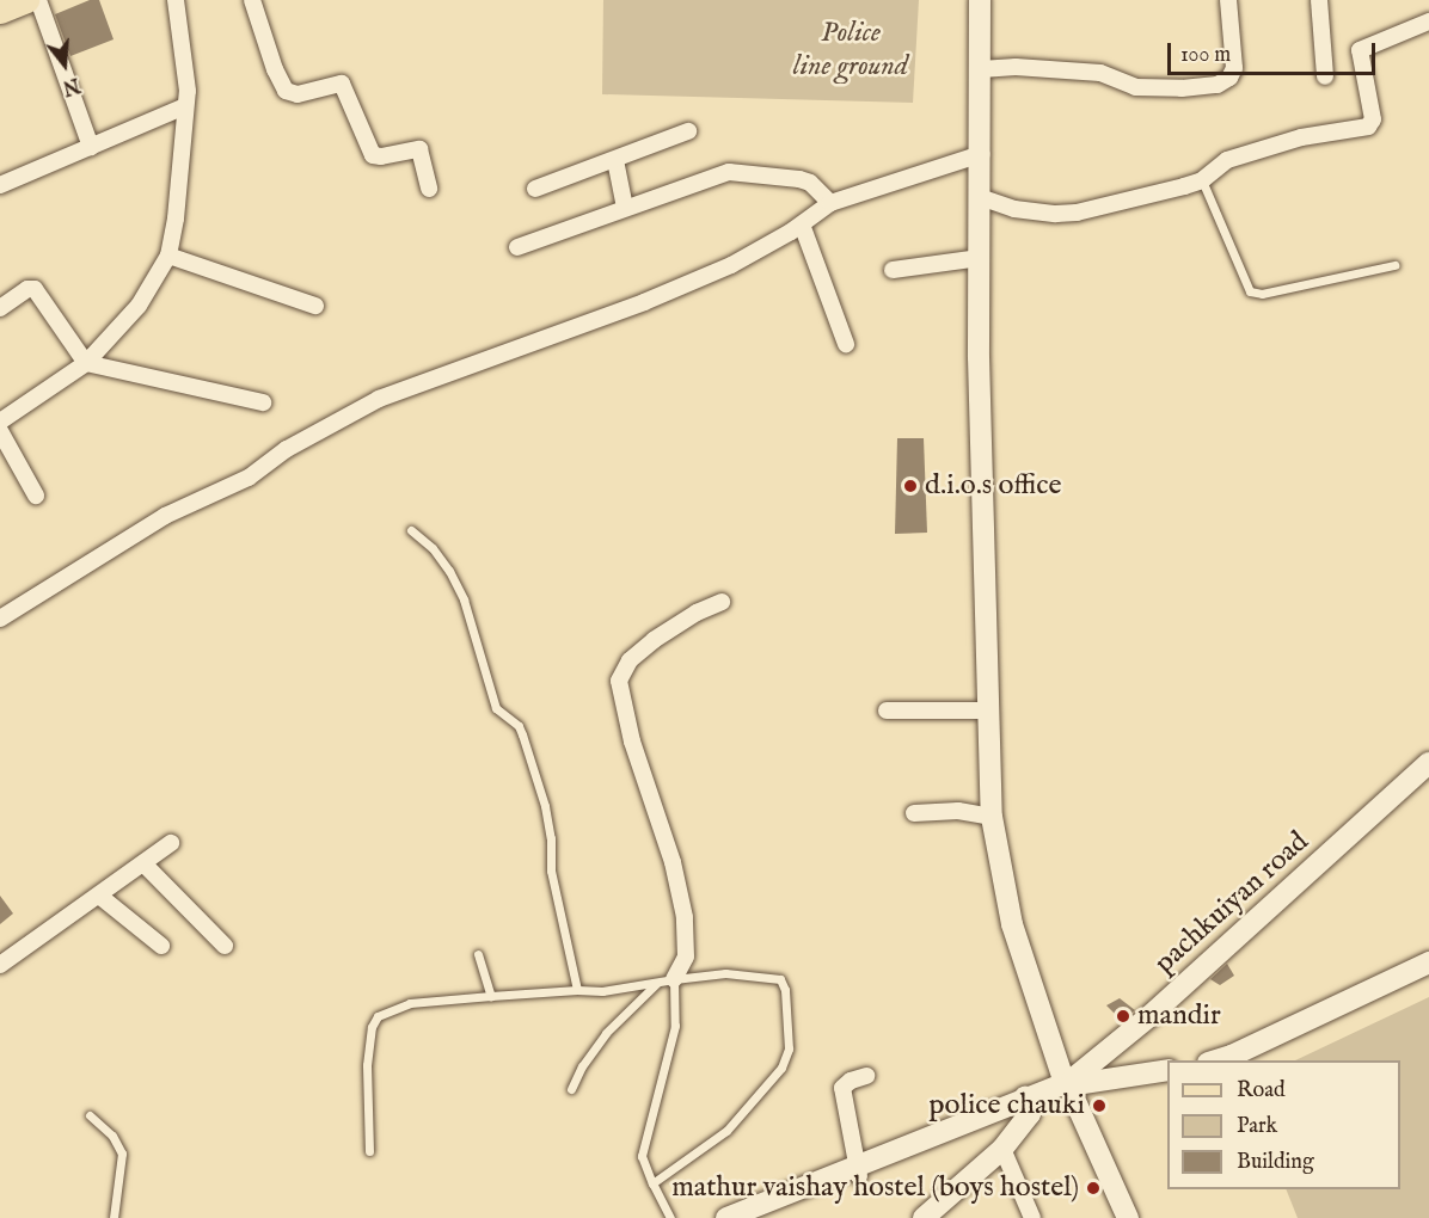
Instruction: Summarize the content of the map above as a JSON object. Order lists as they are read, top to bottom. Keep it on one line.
{"streets":{"main road":["pachkuiyan road"]},"parks":["Police line ground"],"places":["d.i.o.s office","mandir","police chauki","mathur vaishay hostel (boys hostel)"],"legend":["Road","Park","Building"],"scale_bar":"100 m","north":"bottom"}
